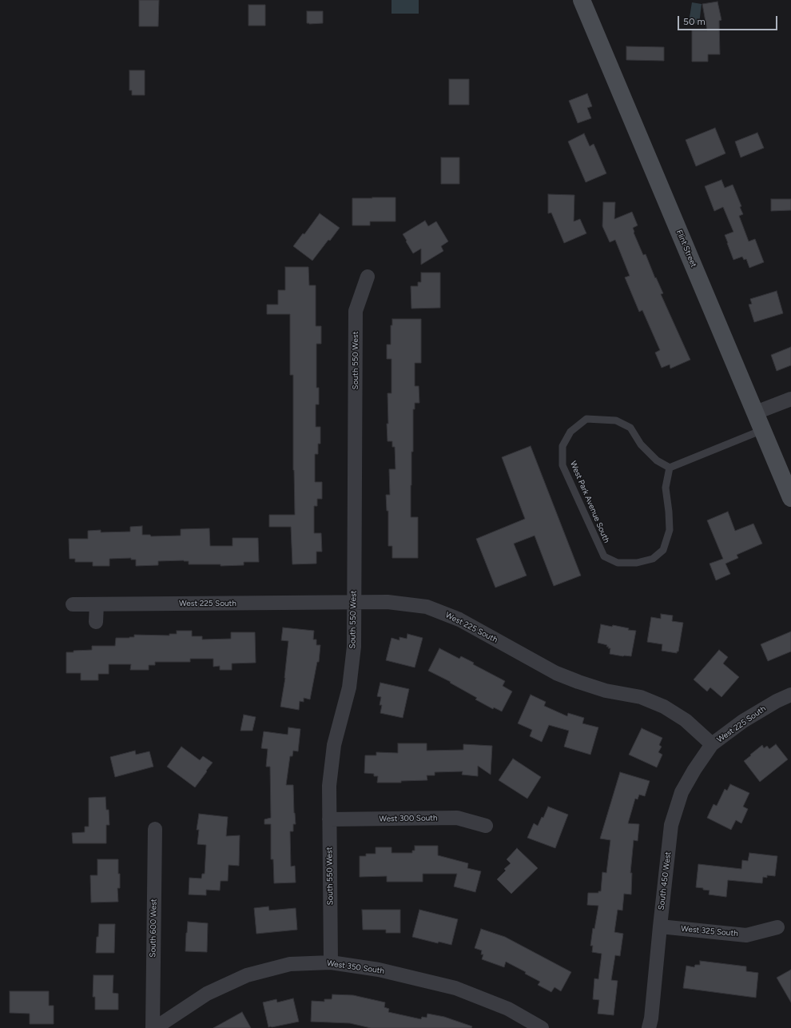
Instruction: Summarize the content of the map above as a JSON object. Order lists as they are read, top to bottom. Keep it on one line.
{"streets":{"street":["Flint Street","South 550 West","West 225 South","West 300 South","South 450 West","South 600 West","West 325 South","West 350 South"],"lane":["West Park Avenue South"]},"crossings":[["South 550 West","West 225 South"],["South 550 West","West 300 South"],["South 550 West","West 350 South"],["West 225 South","South 450 West"],["South 450 West","West 325 South"],["South 600 West","West 350 South"]],"scale_bar":"50 m"}
